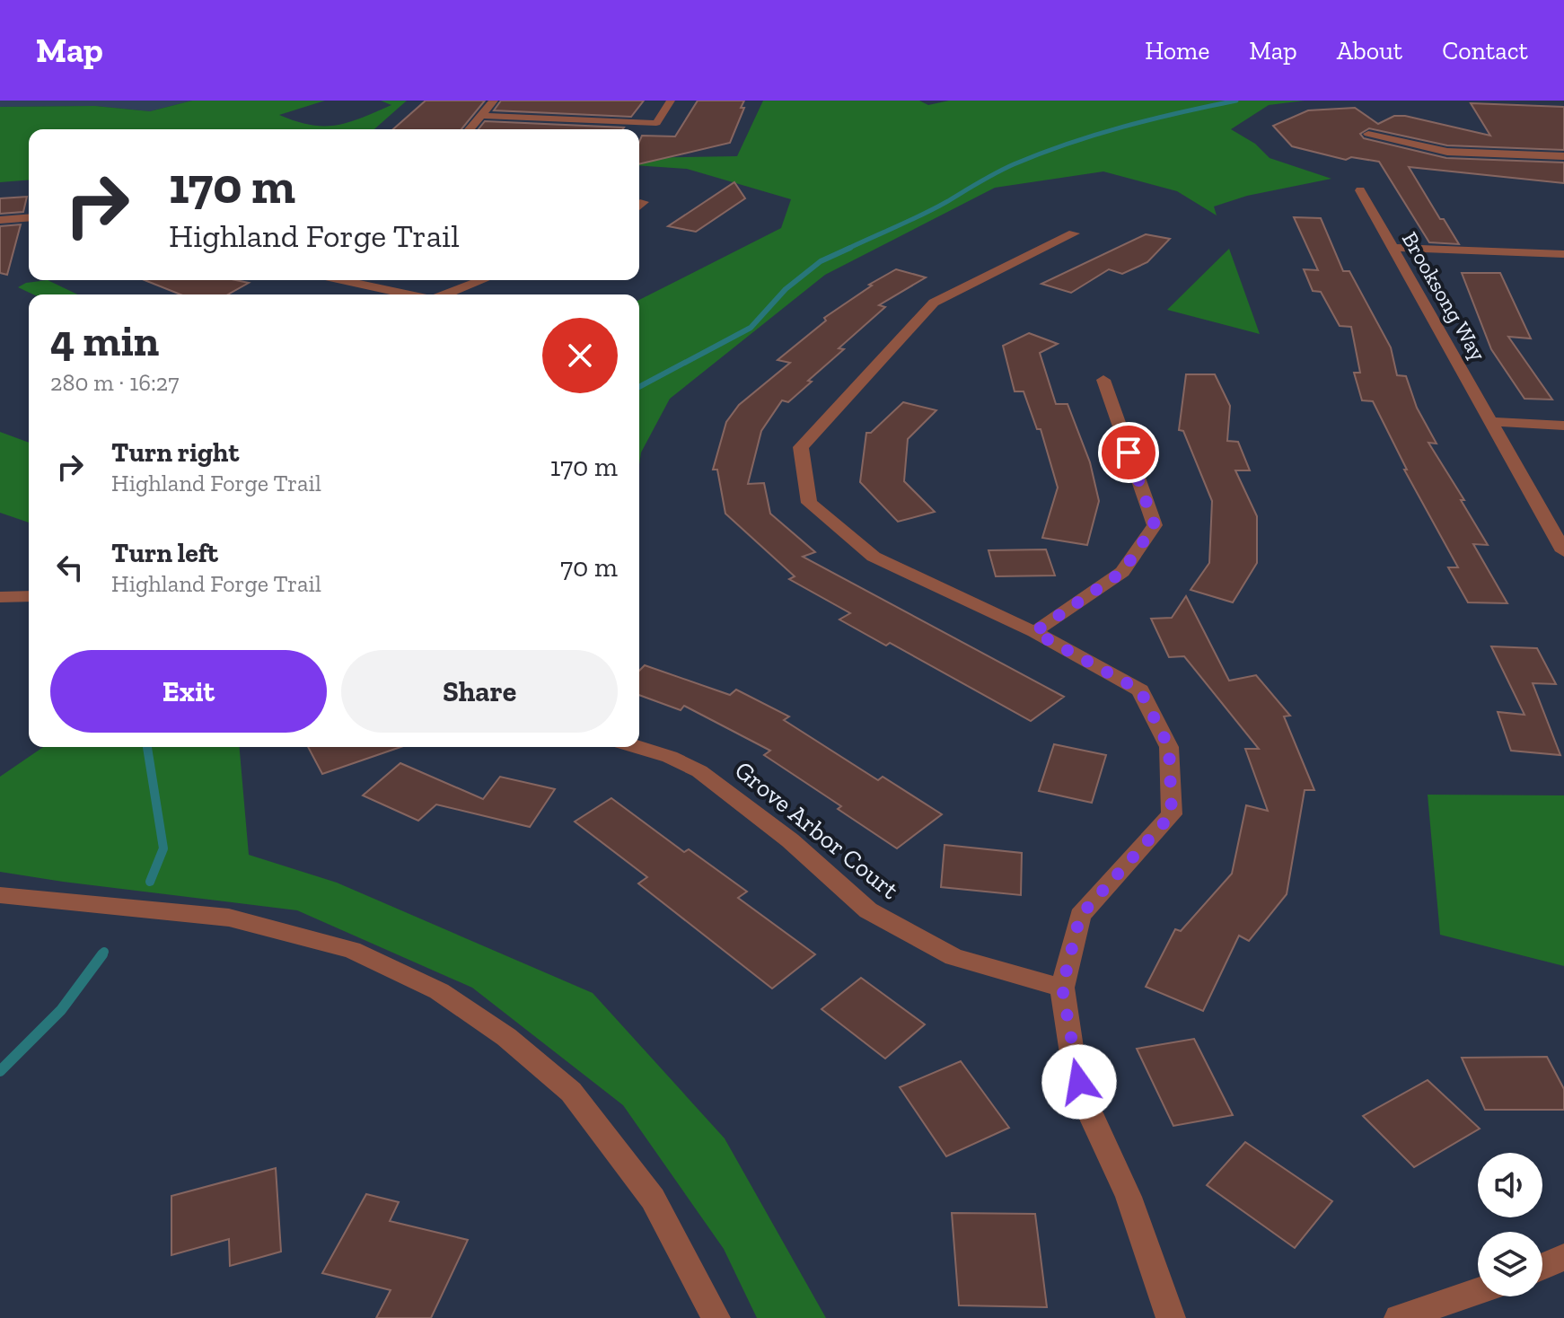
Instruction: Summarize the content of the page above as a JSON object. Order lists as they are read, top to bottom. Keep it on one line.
{"streets":{"street":["Brooksong Way","Grove Arbor Court"]},"page":{"header":"Map","nav":["Home","Map","About","Contact"],"turn":["170 m","Highland Forge Trail"],"heading":["4 min","280 m · 16:27"],"list":[{"name":"Turn right","note":"Highland Forge Trail","value":"170 m"},{"name":"Turn left","note":"Highland Forge Trail","value":"70 m"}],"buttons":["Exit","Share"]}}
